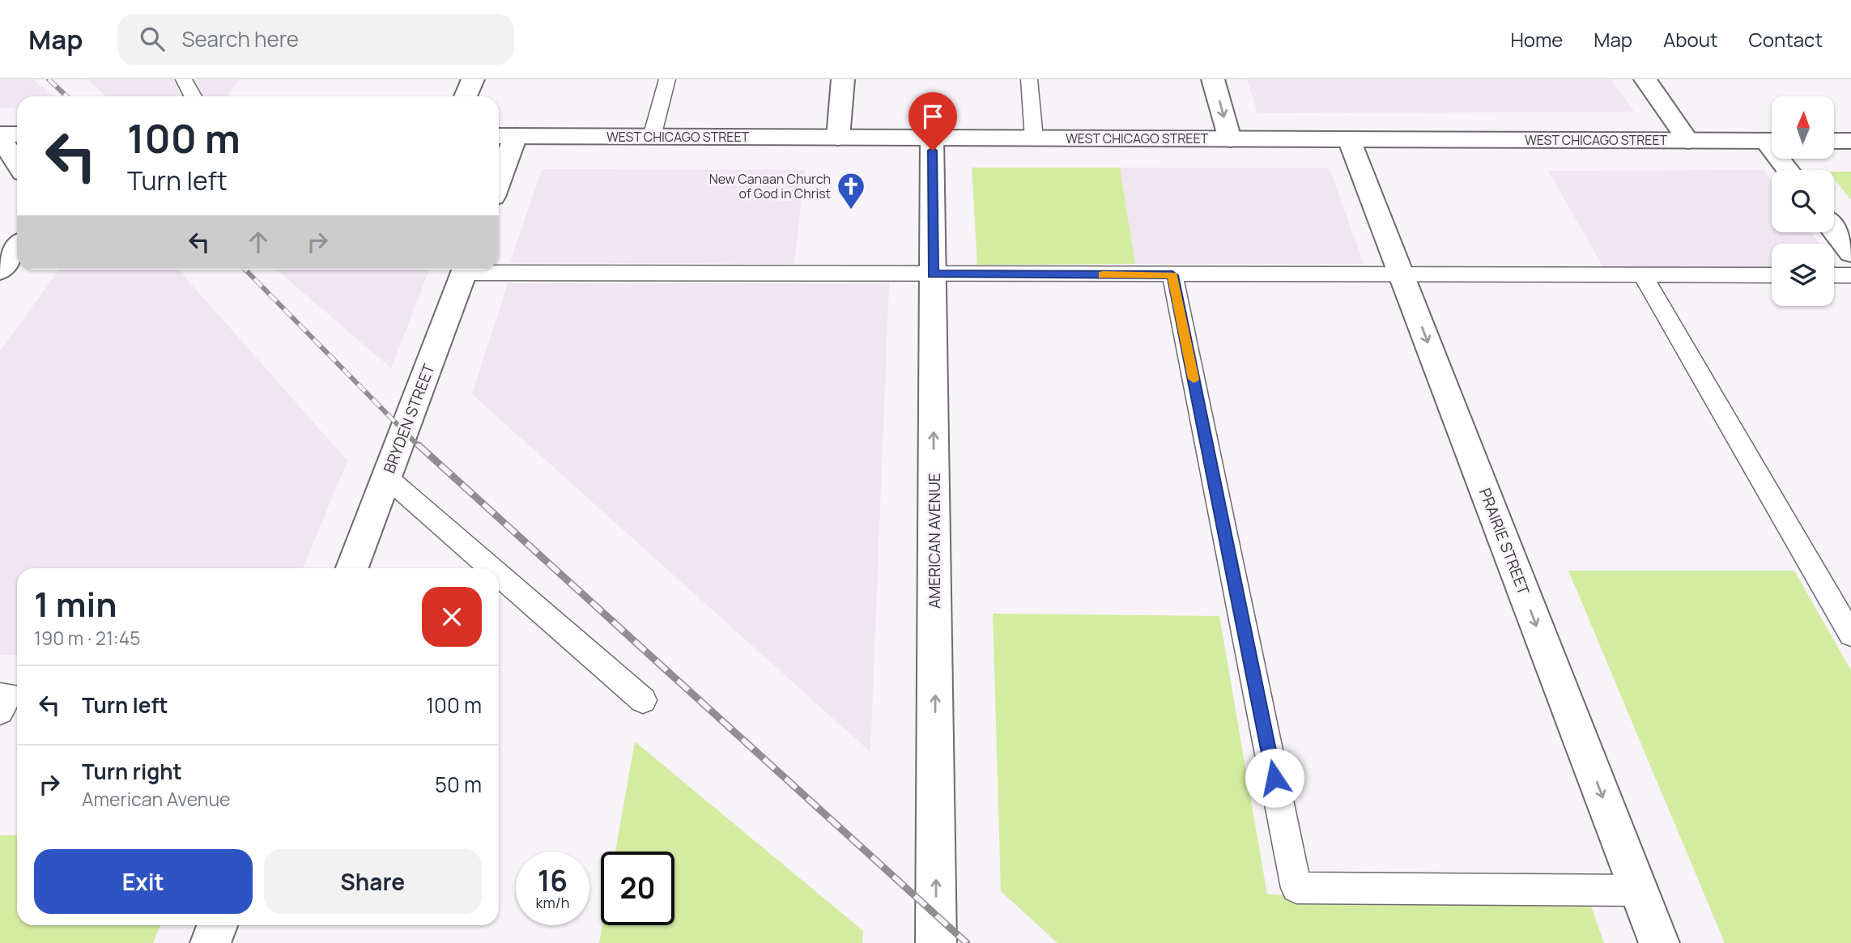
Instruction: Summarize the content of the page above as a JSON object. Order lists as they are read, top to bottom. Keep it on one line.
{"streets":{"street":["WEST CHICAGO STREET","BRYDEN STREET","AMERICAN AVENUE","PRAIRIE STREET"]},"crossings":[["WEST CHICAGO STREET","AMERICAN AVENUE"],["WEST CHICAGO STREET","PRAIRIE STREET"]],"one_way":["AMERICAN AVENUE","PRAIRIE STREET"],"places":{"church":["New Canaan Church of God in Christ"]},"north":"top","page":{"header":"Map","search":"Search here","nav":["Home","Map","About","Contact"],"turn":["100 m","Turn left"],"heading":["1 min","190 m · 21:45"],"list":[{"name":"Turn left","value":"100 m"},{"name":"Turn right","note":"American Avenue","value":"50 m"}],"buttons":["Exit","Share"],"speed":"16 km/h","limit":"20"}}
